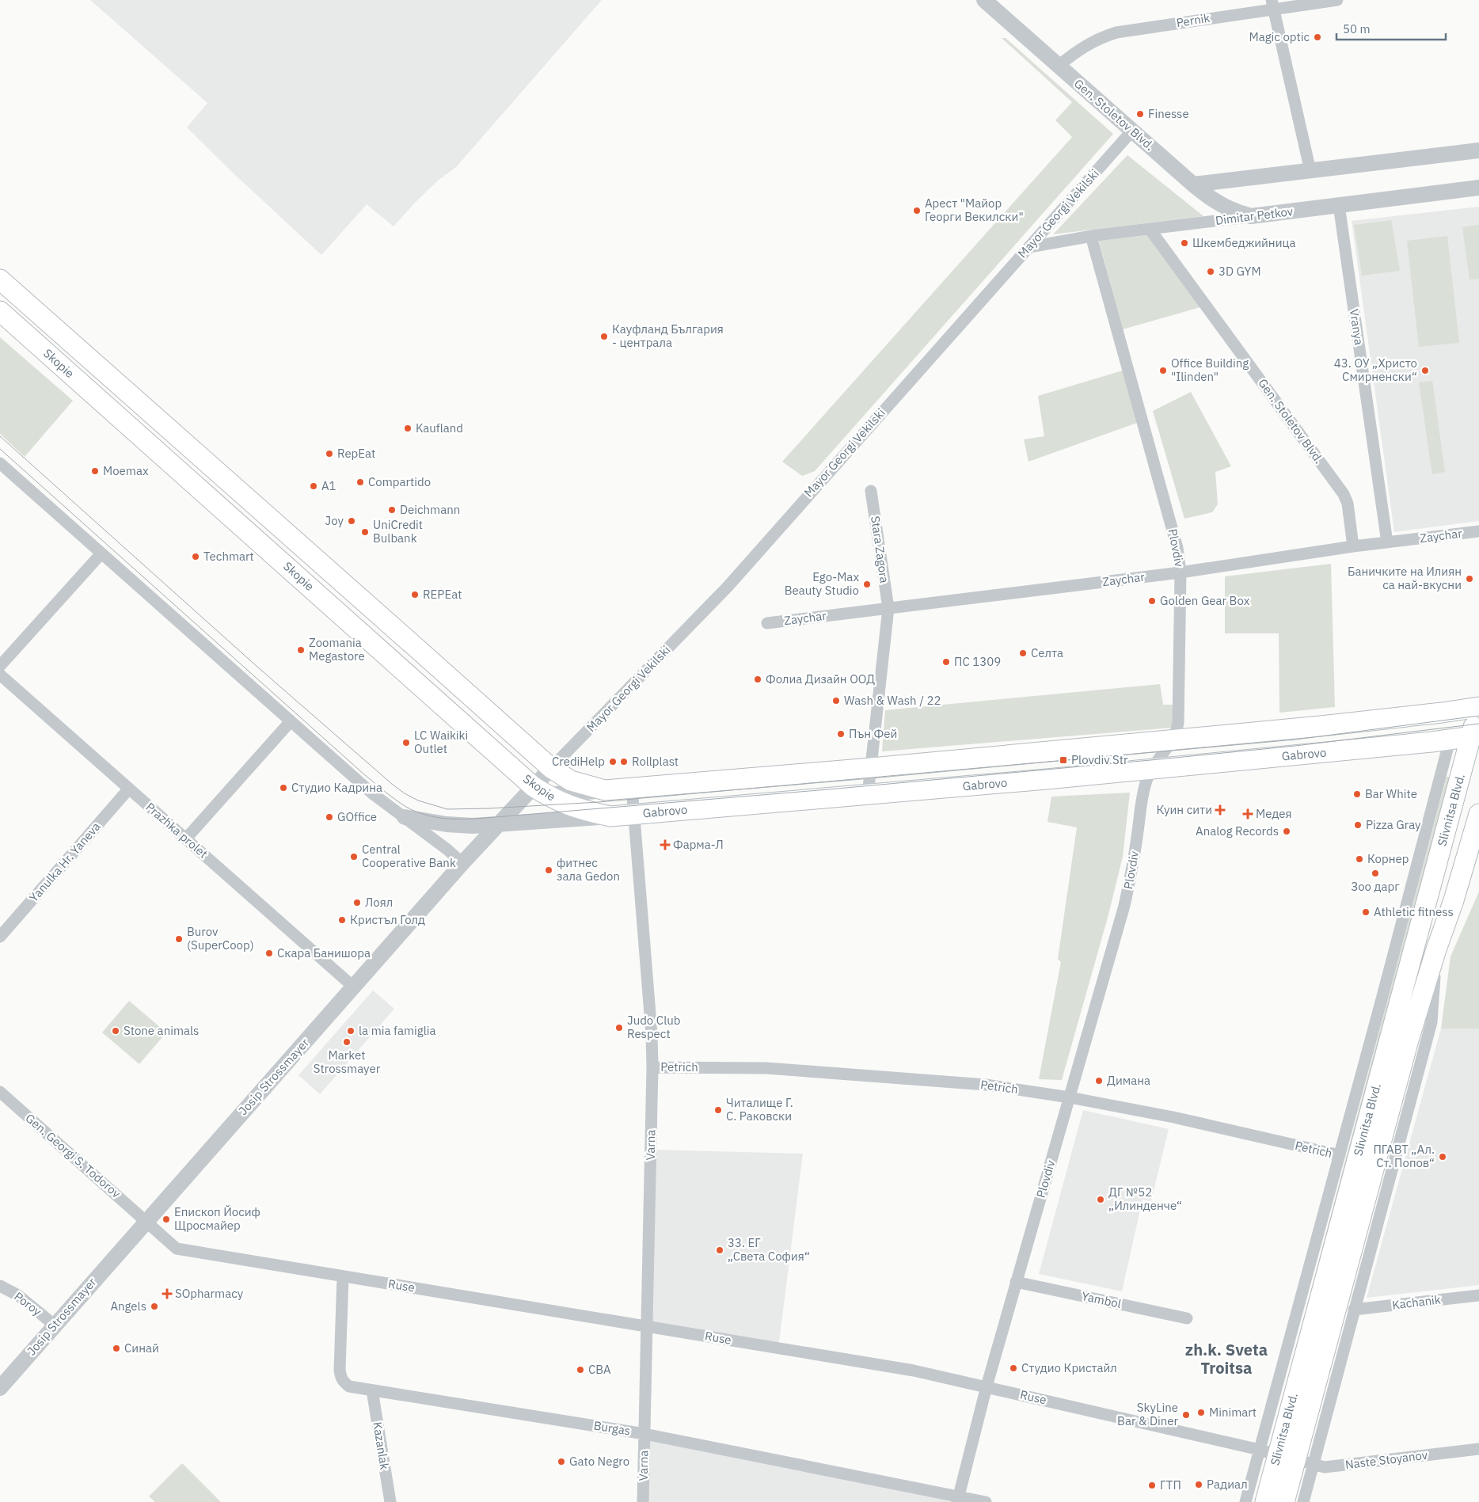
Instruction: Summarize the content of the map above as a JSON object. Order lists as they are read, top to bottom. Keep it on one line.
{"streets":{"main road":["Skopie","Gabrovo","Slivnitsa Blvd."],"street":["Pernik","Gen. Stoletov Blvd.","Mayor Georgi Vekilski","Dimitar Petkov","Vranya","Zaychar","Plovdiv","Stara Zagora","Prazhka prolet","Yanulka Hr. Yaneva","Petrich","Josip Strossmayer","Varna","Gen. Georgi S. Todorov","Ruse","Yambol","Kachanik","Poroy","Burgas","Kazanlak","Naste Stoyanov"]},"crossings":[["Pernik","Gen. Stoletov Blvd."],["Gen. Stoletov Blvd.","Mayor Georgi Vekilski"],["Gen. Stoletov Blvd.","Dimitar Petkov"],["Gen. Stoletov Blvd.","Zaychar"],["Mayor Georgi Vekilski","Dimitar Petkov"],["Mayor Georgi Vekilski","Skopie"],["Mayor Georgi Vekilski","Josip Strossmayer"],["Dimitar Petkov","Vranya"],["Dimitar Petkov","Plovdiv"],["Vranya","Zaychar"],["Skopie","Gabrovo"],["Skopie","Josip Strossmayer"],["Zaychar","Plovdiv"],["Zaychar","Stara Zagora"],["Plovdiv","Gabrovo"],["Plovdiv","Petrich"],["Plovdiv","Ruse"],["Plovdiv","Yambol"],["Plovdiv","Burgas"],["Stara Zagora","Gabrovo"],["Gabrovo","Slivnitsa Blvd."],["Gabrovo","Josip Strossmayer"],["Gabrovo","Varna"],["Slivnitsa Blvd.","Petrich"],["Slivnitsa Blvd.","Ruse"],["Slivnitsa Blvd.","Kachanik"],["Slivnitsa Blvd.","Naste Stoyanov"],["Prazhka prolet","Yanulka Hr. Yaneva"],["Prazhka prolet","Josip Strossmayer"],["Petrich","Varna"],["Josip Strossmayer","Gen. Georgi S. Todorov"],["Josip Strossmayer","Ruse"],["Josip Strossmayer","Poroy"],["Varna","Ruse"],["Varna","Burgas"],["Gen. Georgi S. Todorov","Ruse"],["Ruse","Burgas"],["Ruse","Naste Stoyanov"],["Burgas","Kazanlak"]],"districts":["zh.k. Sveta Troitsa"],"places":{"other":["Magic optic","Finesse","Арест \"Майор Георги Векилски\"","Шкембеджийница","3D GYM","Кауфланд България - централа","Office Building \"Ilinden\"","43. ОУ „Христо Смирненски“","Kaufland","RepEat","Moemax","Compartido","A1","Deichmann","Joy","UniCredit Bulbank","Techmart","Баничките на Илиян са най-вкусни","Ego-Max Beauty Studio","REPEat","Golden Gear Box","Zoomania Megastore","Селта","ПС 1309","Фолиа Дизайн ООД","Wash & Wash / 22","Пън Фей","LC Waikiki Outlet","CrediHelp","Rollplast","Студио Кадрина","Bar White","GOffice","Pizza Gray","Analog Records","Central Cooperative Bank","Корнер","фитнес зала Gedon","Зоо дарг","Лоял","Athletic fitness","Кристъл Голд","Burov (SuperCoop)","Скара Банишора","Judo Club Respect","Stone animals","la mia famiglia","Market Strossmayer","Димана","Читалище Г. С. Раковски","ПГАВТ „Ал. Ст. Попов“","ДГ №52 „Илинденче“","Епископ Йосиф Щросмайер","33. ЕГ „Света София“","Angels","Синай","Студио Кристайл","CBA","Minimart","SkyLine Bar & Diner","Gato Negro","Радиал","ГТП"],"transit":["Plovdiv Str"],"health":["Куин сити","Медея","Фарма-Л","SOpharmacy"]},"scale_bar":"50 m"}
